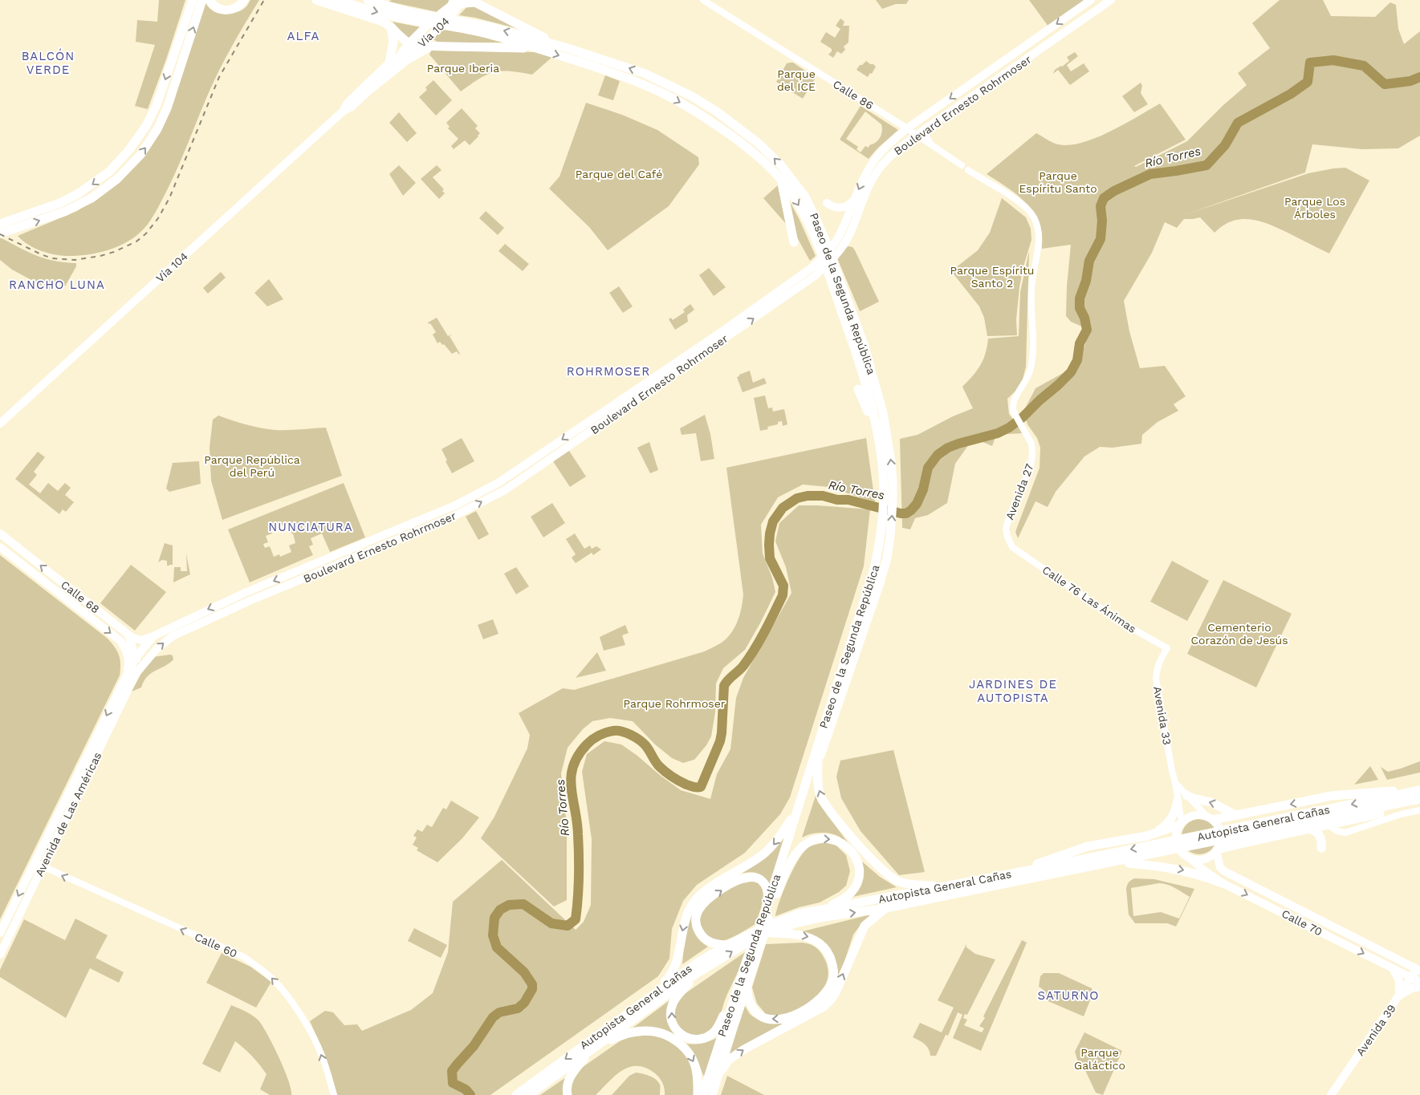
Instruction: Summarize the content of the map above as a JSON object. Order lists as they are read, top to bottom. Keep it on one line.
{"streets":{"highway":["Paseo de la Segunda República","Autopista General Cañas"],"main road":["Vía 104","Boulevard Ernesto Rohrmoser","Calle 68","Avenida de Las Américas","Calle 70","Avenida 39"],"street":["Calle 86","Avenida 27","Calle 76 Las Ánimas","Avenida 33","Calle 60"]},"crossings":[["Calle 86","Boulevard Ernesto Rohrmoser"],["Boulevard Ernesto Rohrmoser","Avenida de Las Américas"],["Avenida 27","Calle 76 Las Ánimas"],["Calle 68","Avenida de Las Américas"],["Calle 76 Las Ánimas","Avenida 33"],["Avenida 33","Calle 70"],["Avenida de Las Américas","Calle 60"],["Calle 70","Avenida 39"]],"one_way":["Calle 60"],"districts":["ALFA","BALCÓN VERDE","RANCHO LUNA","ROHRMOSER","NUNCIATURA","JARDINES DE AUTOPISTA","SATURNO"],"water":["Río Torres"],"parks":["Parque Iberia","Parque del ICE","Parque del Café","Parque Espíritu Santo","Parque Los Árboles","Parque Espíritu Santo 2","Parque República del Perú","Cementerio Corazón de Jesús","Parque Rohrmoser","Parque Galáctico"]}
